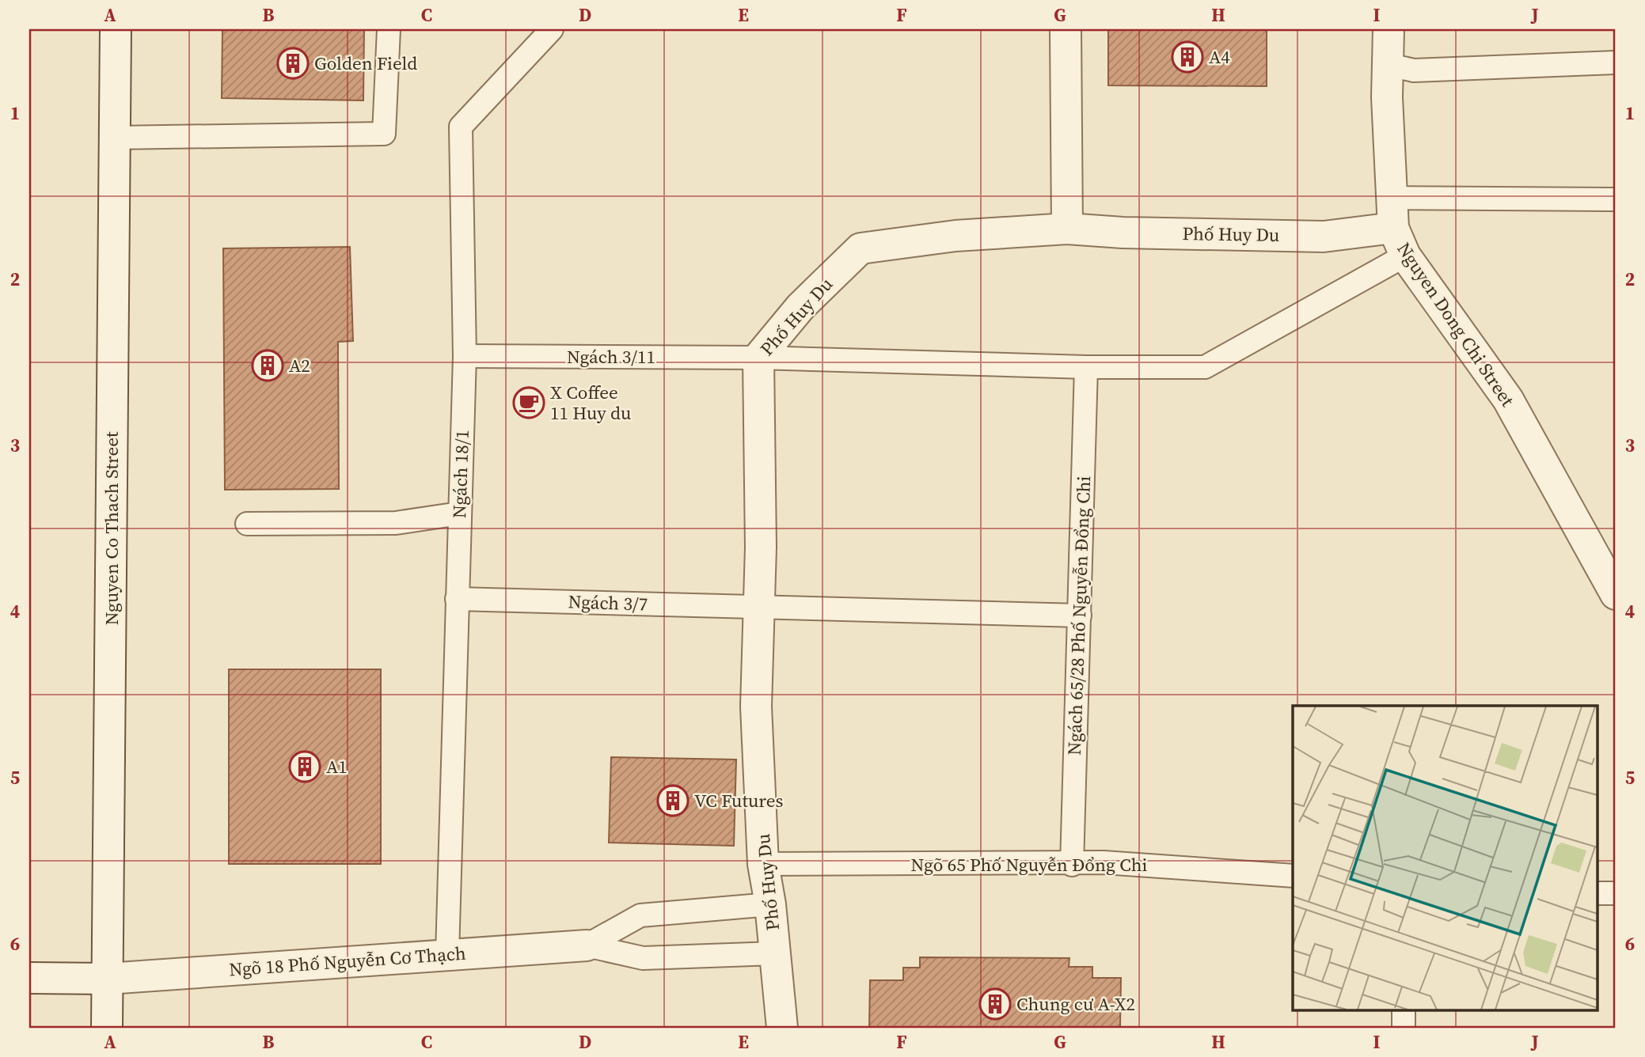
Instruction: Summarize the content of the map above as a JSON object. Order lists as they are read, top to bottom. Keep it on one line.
{"streets":{"street":["Phố Huy Du","Nguyen Dong Chi Street","Nguyen Co Thach Street","Ngõ 18 Phố Nguyễn Cơ Thạch"],"lane":["Ngách 3/11","Ngách 18/1","Ngách 3/7","Ngách 65/28 Phố Nguyễn Đổng Chi","Ngõ 65 Phố Nguyễn Đổng Chi"]},"crossings":[["Phố Huy Du","Nguyen Dong Chi Street"],["Phố Huy Du","Ngách 3/11"],["Phố Huy Du","Ngách 3/7"],["Phố Huy Du","Ngõ 65 Phố Nguyễn Đổng Chi"],["Phố Huy Du","Ngõ 18 Phố Nguyễn Cơ Thạch"],["Nguyen Dong Chi Street","Ngách 3/11"],["Ngách 3/11","Ngách 18/1"],["Ngách 3/11","Ngách 65/28 Phố Nguyễn Đổng Chi"],["Ngách 18/1","Ngách 3/7"],["Ngách 18/1","Ngõ 18 Phố Nguyễn Cơ Thạch"],["Nguyen Co Thach Street","Ngõ 18 Phố Nguyễn Cơ Thạch"],["Ngách 3/7","Ngách 65/28 Phố Nguyễn Đổng Chi"],["Ngách 65/28 Phố Nguyễn Đổng Chi","Ngõ 65 Phố Nguyễn Đổng Chi"]],"places":{"building":["A4","Golden Field","A2","A1","VC Futures","Chung cư A-X2"],"cafe":["X Coffee 11 Huy du"]},"grid":{"columns":["A","B","C","D","E","F","G","H","I","J"],"rows":["1","2","3","4","5","6"]}}
